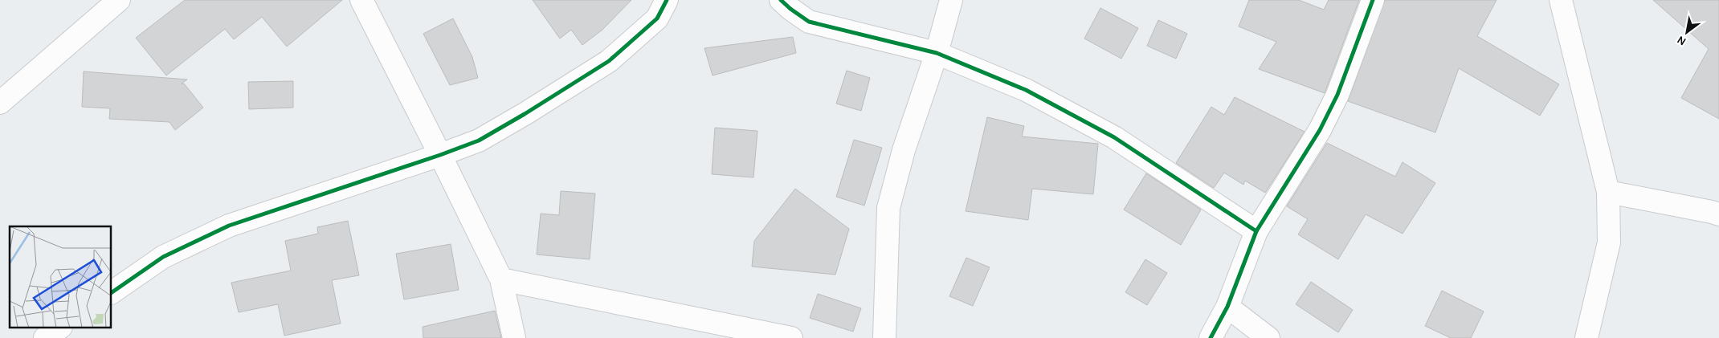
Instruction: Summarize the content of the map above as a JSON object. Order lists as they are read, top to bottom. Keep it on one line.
{"north":"bottom left"}
